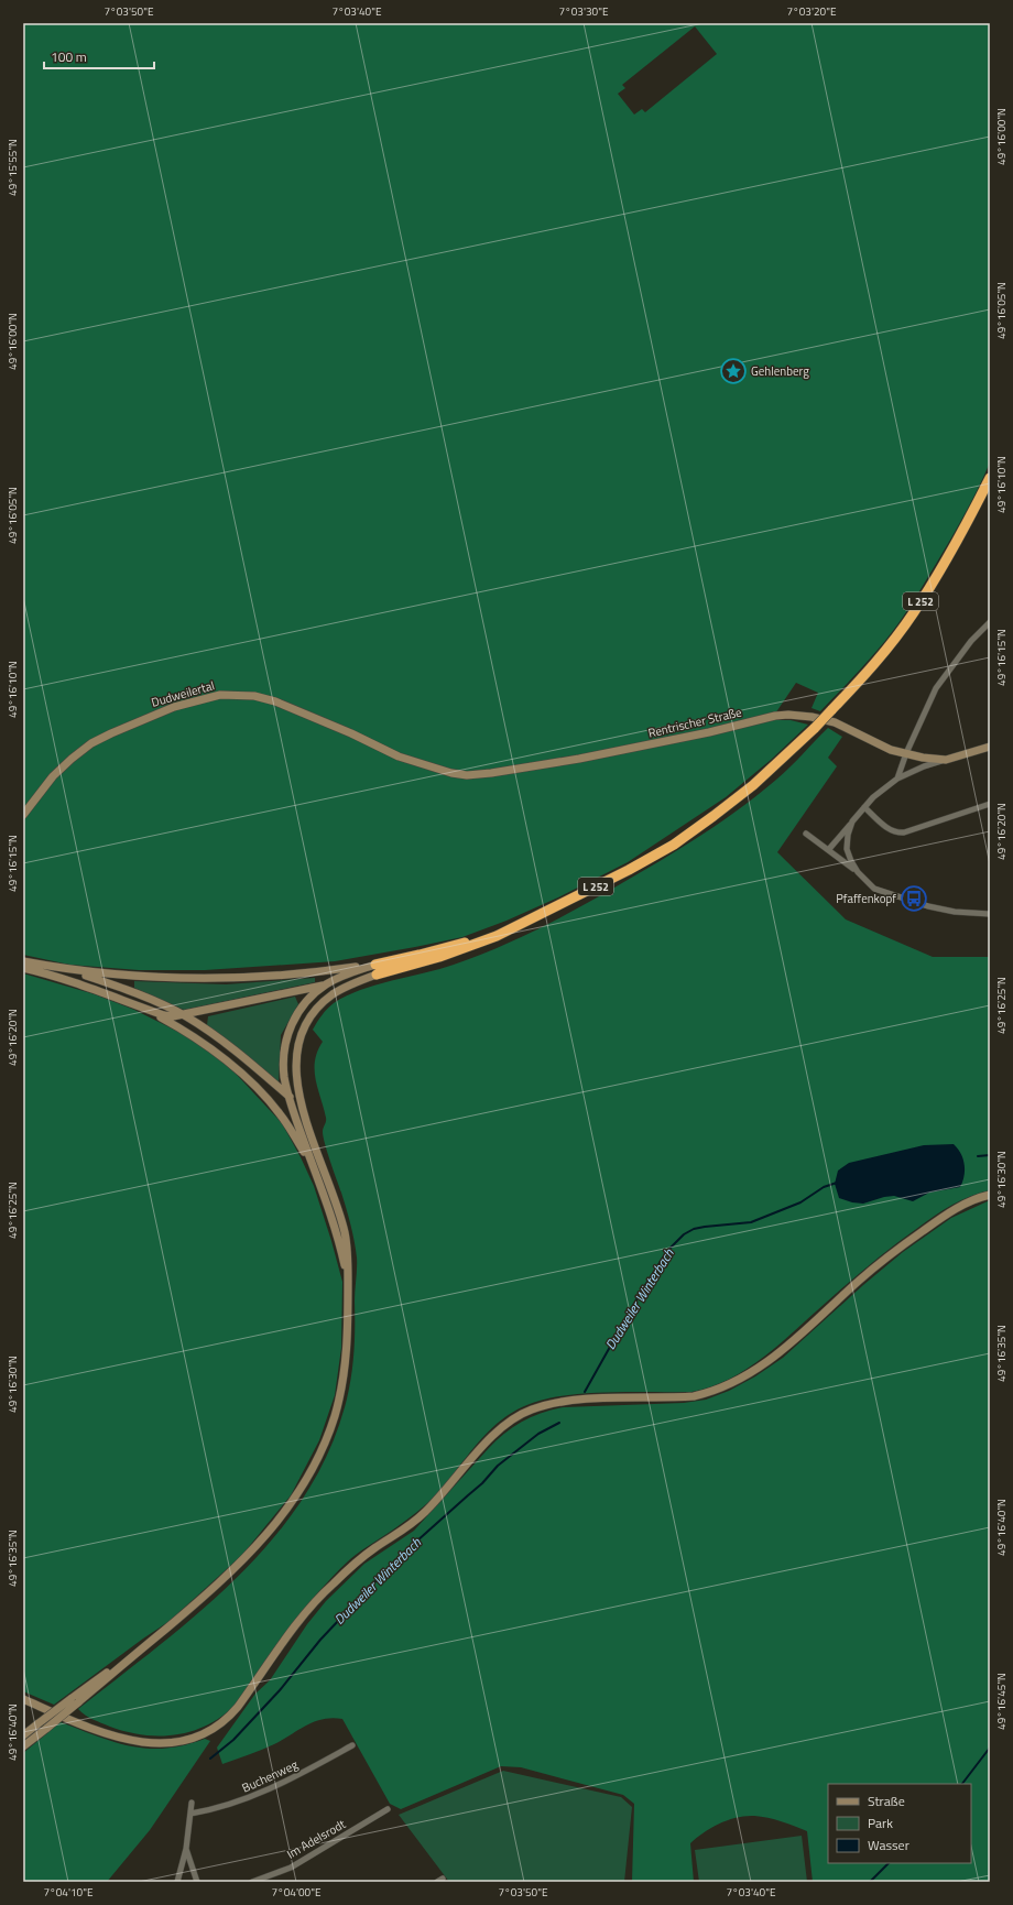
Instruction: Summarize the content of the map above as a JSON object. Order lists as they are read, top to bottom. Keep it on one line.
{"streets":{"highway":["L 252"],"main road":["Dudweilertal","Rentrischer Straße"],"street":["Buchenweg","Im Adelsrodt"]},"crossings":[["Dudweilertal","Rentrischer Straße"]],"water":["Dudweiler Winterbach"],"places":{"place":["Gehlenberg"],"bus stop":["Pfaffenkopf"]},"legend":["Straße","Park","Wasser"],"scale_bar":"100 m","coordinates":["7°03'50\"E","7°03'40\"E","7°03'30\"E","7°03'20\"E","49°16'00\"N","49°15'55\"N","49°16'05\"N","49°16'10\"N","49°16'15\"N","49°16'20\"N","49°16'25\"N","49°16'30\"N","49°16'35\"N","49°16'40\"N","49°16'45\"N","7°04'10\"E","7°04'00\"E"]}
